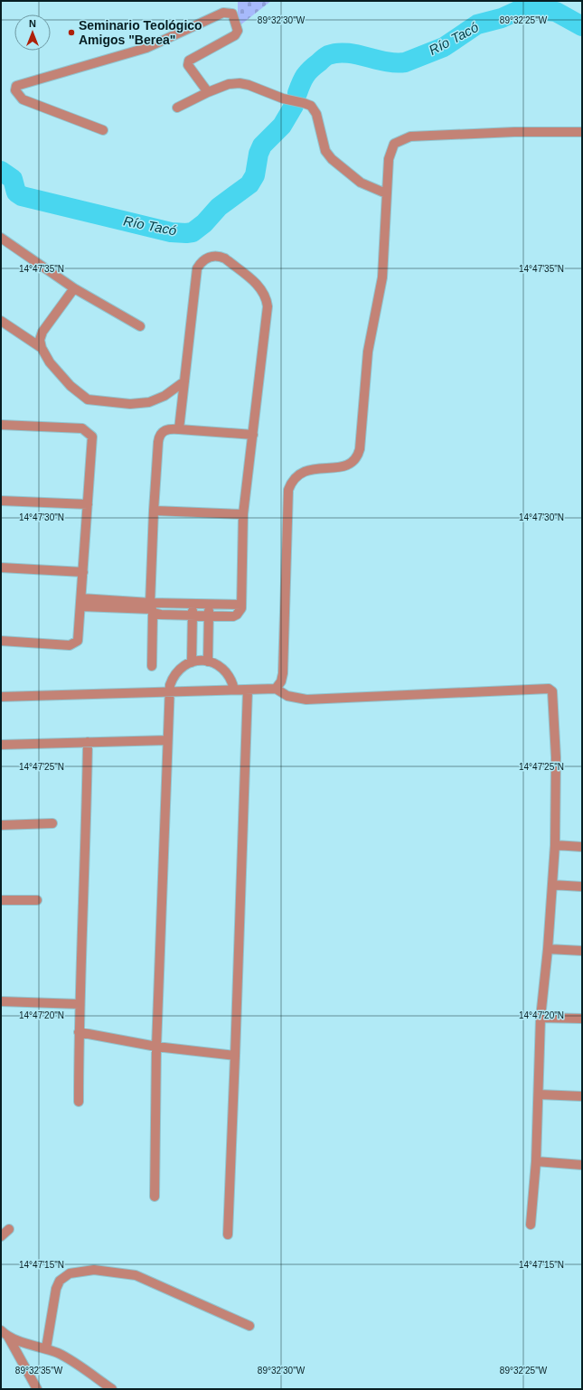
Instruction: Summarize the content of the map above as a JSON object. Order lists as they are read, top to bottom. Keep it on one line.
{"water":["Río Tacó"],"places":["Seminario Teológico Amigos \"Berea\""],"north":"top","coordinates":["89°32'30\"W","89°32'25\"W","14°47'35\"N","14°47'30\"N","14°47'25\"N","14°47'20\"N","14°47'15\"N","89°32'35\"W"]}
